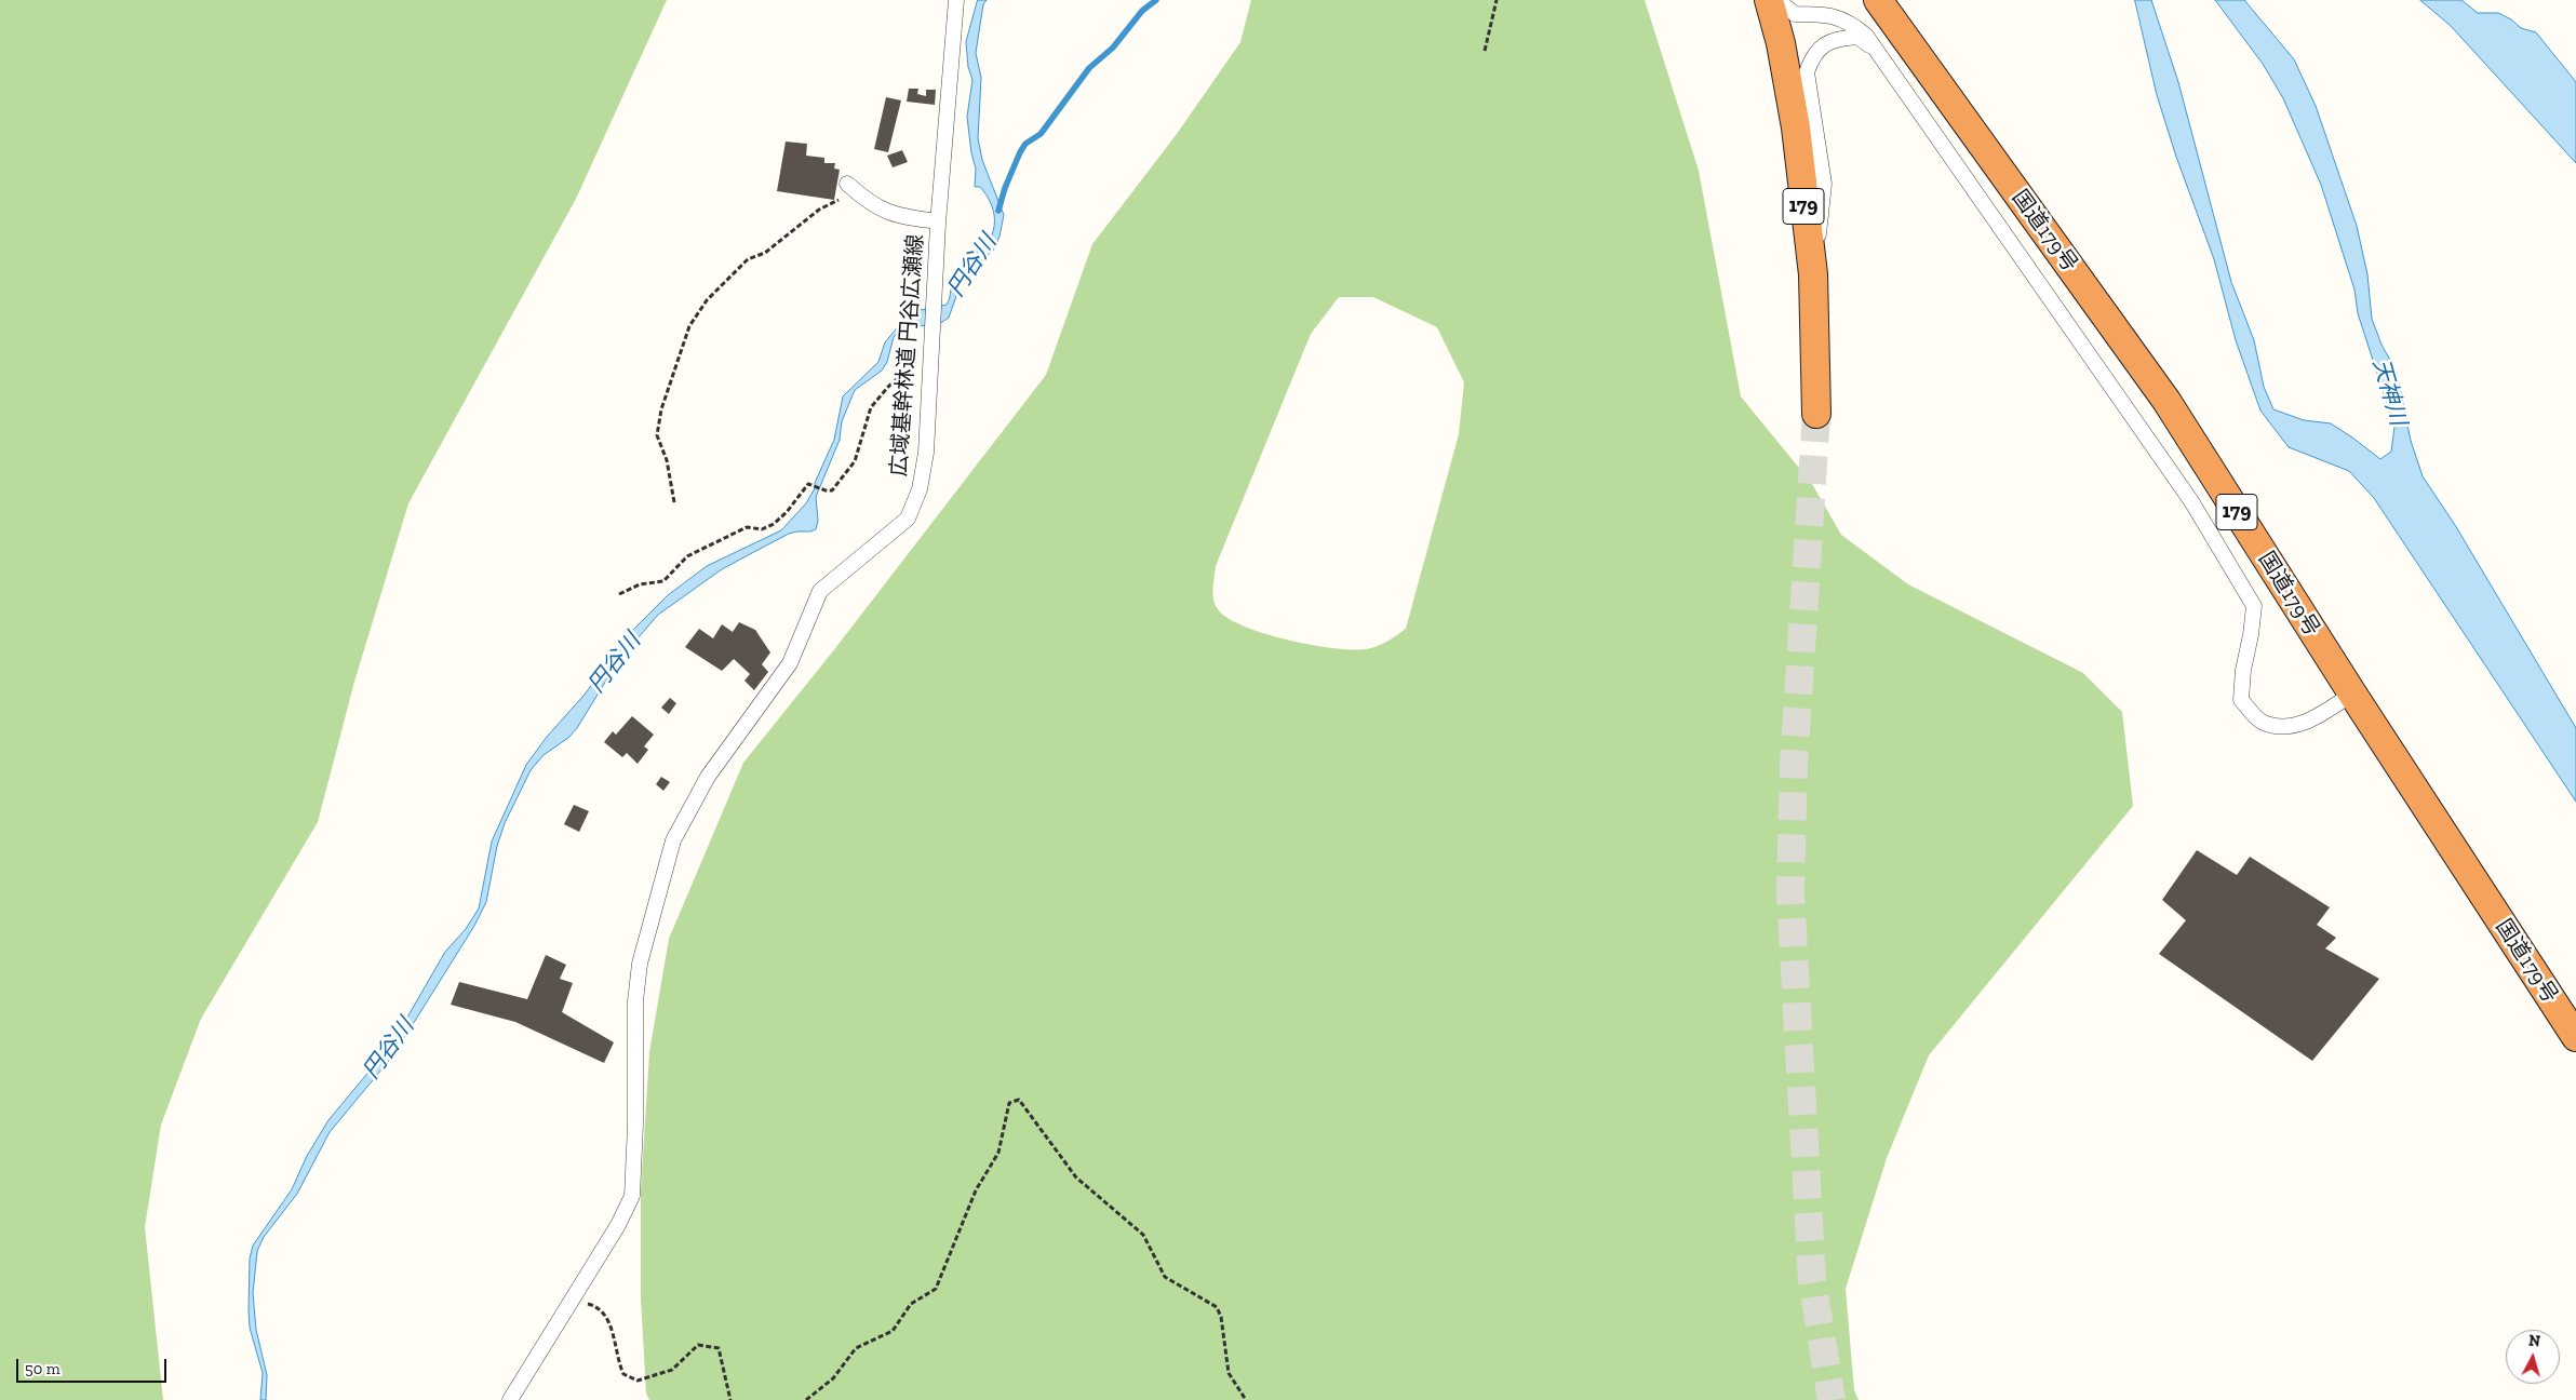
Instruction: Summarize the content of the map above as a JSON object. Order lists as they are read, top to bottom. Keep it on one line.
{"streets":{"highway":["179","国道179号"],"street":["広域基幹林道 円谷広瀬線"]},"water":["円谷川","天神川"],"scale_bar":"50 m","north":"top"}
